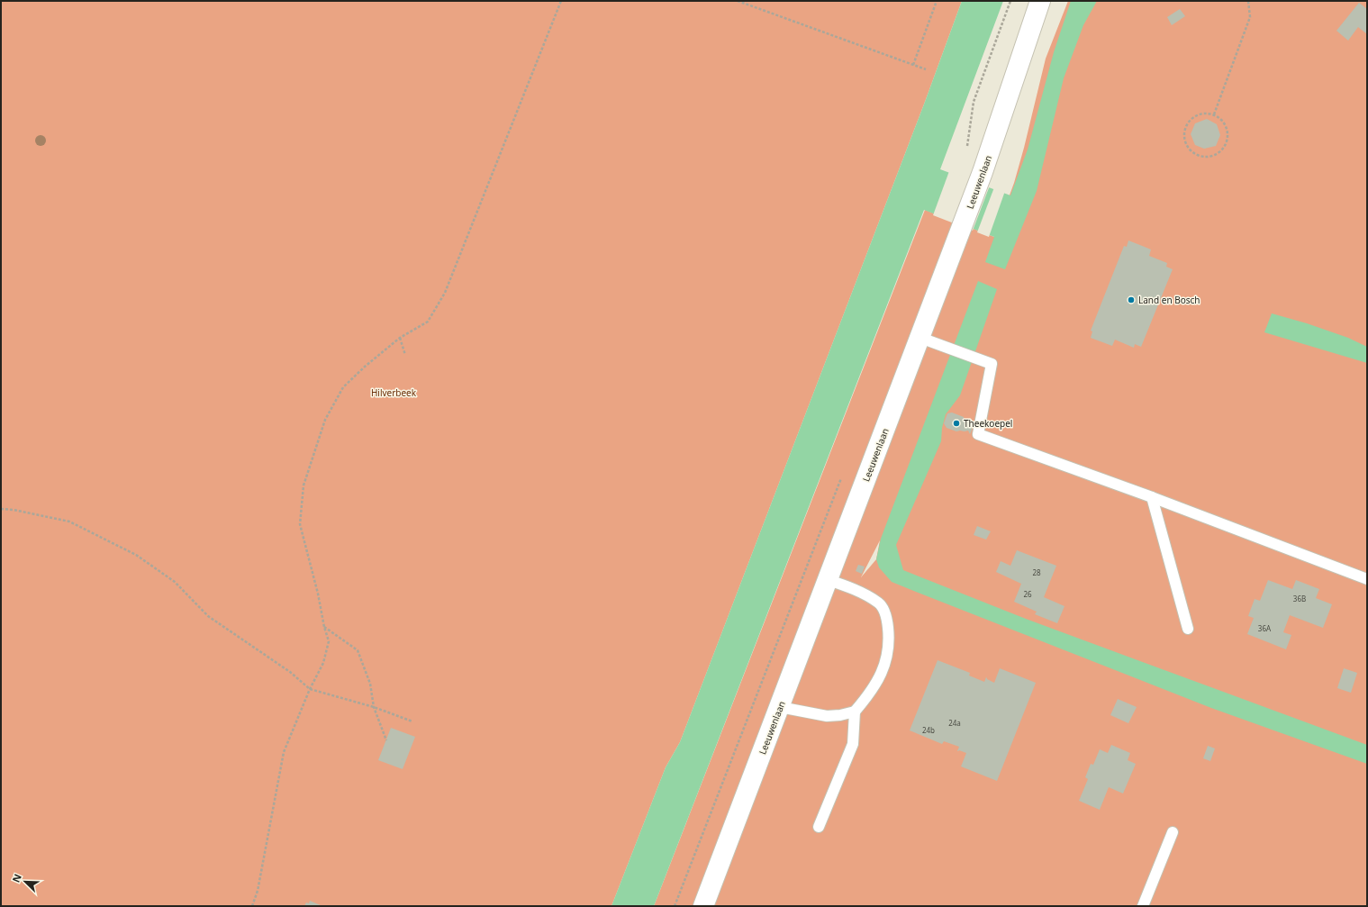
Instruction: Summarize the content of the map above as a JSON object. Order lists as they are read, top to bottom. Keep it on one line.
{"streets":{"street":["Leeuwenlaan"]},"parks":["Hilverbeek"],"places":["Land en Bosch","Theekoepel"],"house_numbers":["28","26","36B","36A","24a","24b"],"north":"top left"}
